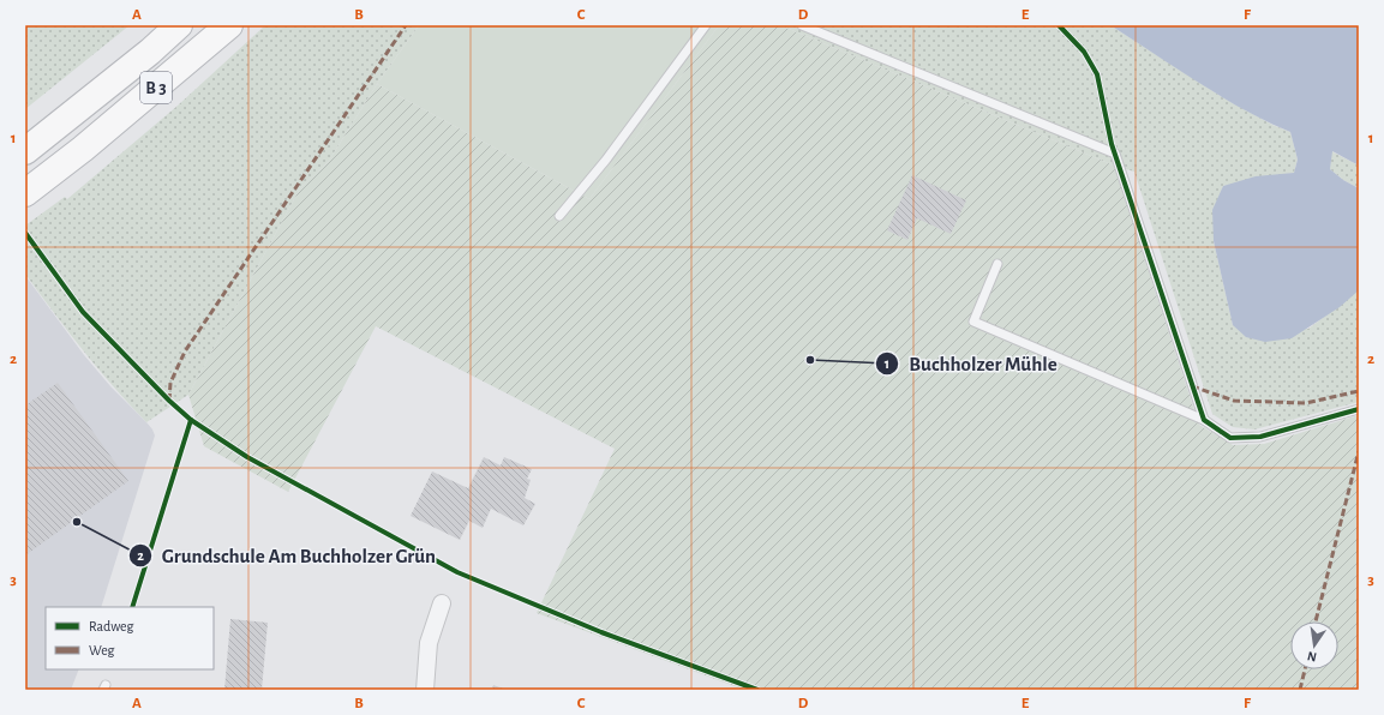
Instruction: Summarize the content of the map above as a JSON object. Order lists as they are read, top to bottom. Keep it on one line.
{"streets":{"highway":["B 3"]},"places":["Buchholzer Mühle","Grundschule Am Buchholzer Grün"],"legend":["Radweg","Weg"],"north":"bottom","grid":{"columns":["A","B","C","D","E","F"],"rows":["1","2","3"]}}
